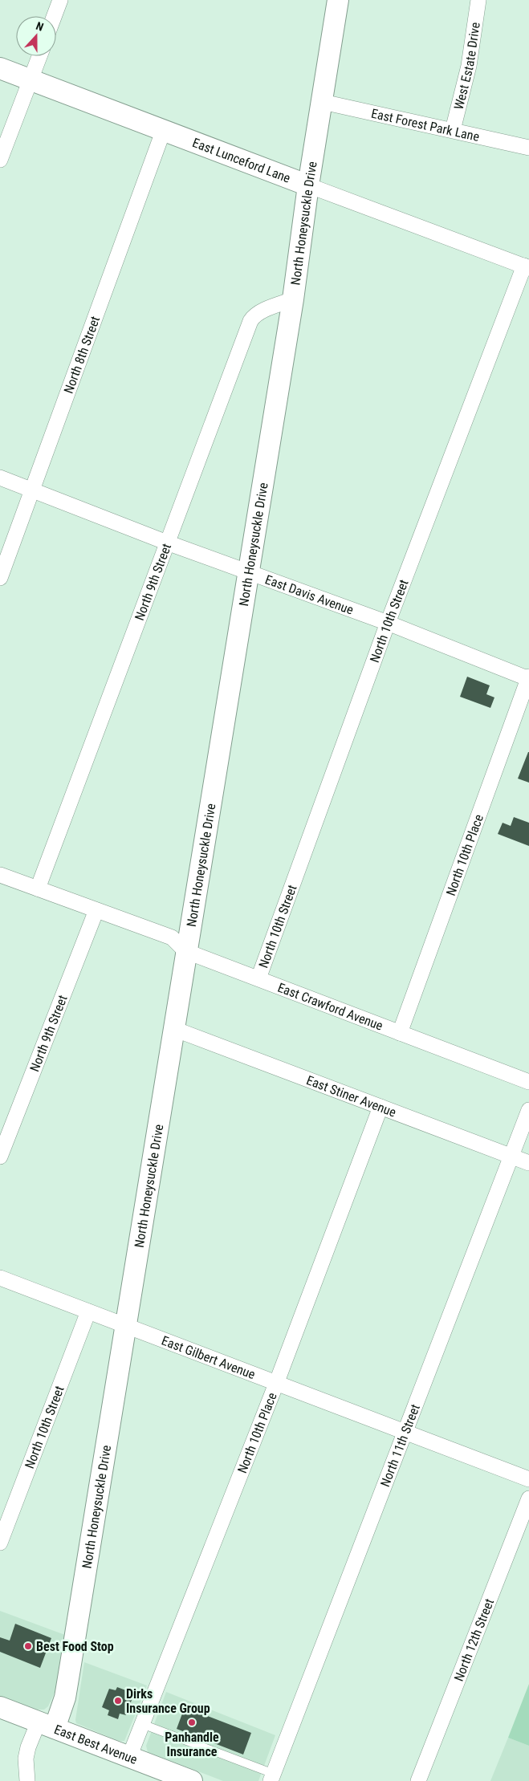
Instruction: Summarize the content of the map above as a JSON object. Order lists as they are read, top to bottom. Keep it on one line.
{"streets":{"street":["West Estate Drive","East Forest Park Lane","East Lunceford Lane","North Honeysuckle Drive","North 8th Street","North 9th Street","East Davis Avenue","North 10th Street","North 10th Place","East Crawford Avenue","East Stiner Avenue","East Gilbert Avenue","North 11th Street","North 12th Street","East Best Avenue"]},"crossings":[["West Estate Drive","East Forest Park Lane"],["East Forest Park Lane","North Honeysuckle Drive"],["East Lunceford Lane","North Honeysuckle Drive"],["East Lunceford Lane","North 8th Street"],["East Lunceford Lane","North 10th Street"],["North Honeysuckle Drive","North 9th Street"],["North Honeysuckle Drive","East Davis Avenue"],["North Honeysuckle Drive","East Crawford Avenue"],["North Honeysuckle Drive","East Stiner Avenue"],["North Honeysuckle Drive","East Gilbert Avenue"],["North Honeysuckle Drive","East Best Avenue"],["North 8th Street","East Davis Avenue"],["North 9th Street","East Davis Avenue"],["North 9th Street","East Crawford Avenue"],["East Davis Avenue","North 10th Street"],["East Davis Avenue","North 10th Place"],["North 10th Street","East Crawford Avenue"],["North 10th Street","East Gilbert Avenue"],["North 10th Place","East Crawford Avenue"],["North 10th Place","East Stiner Avenue"],["North 10th Place","East Gilbert Avenue"],["North 10th Place","East Best Avenue"],["East Stiner Avenue","North 11th Street"],["East Gilbert Avenue","North 11th Street"]],"places":["Best Food Stop","Dirks Insurance Group","Panhandle Insurance"],"north":"top"}
